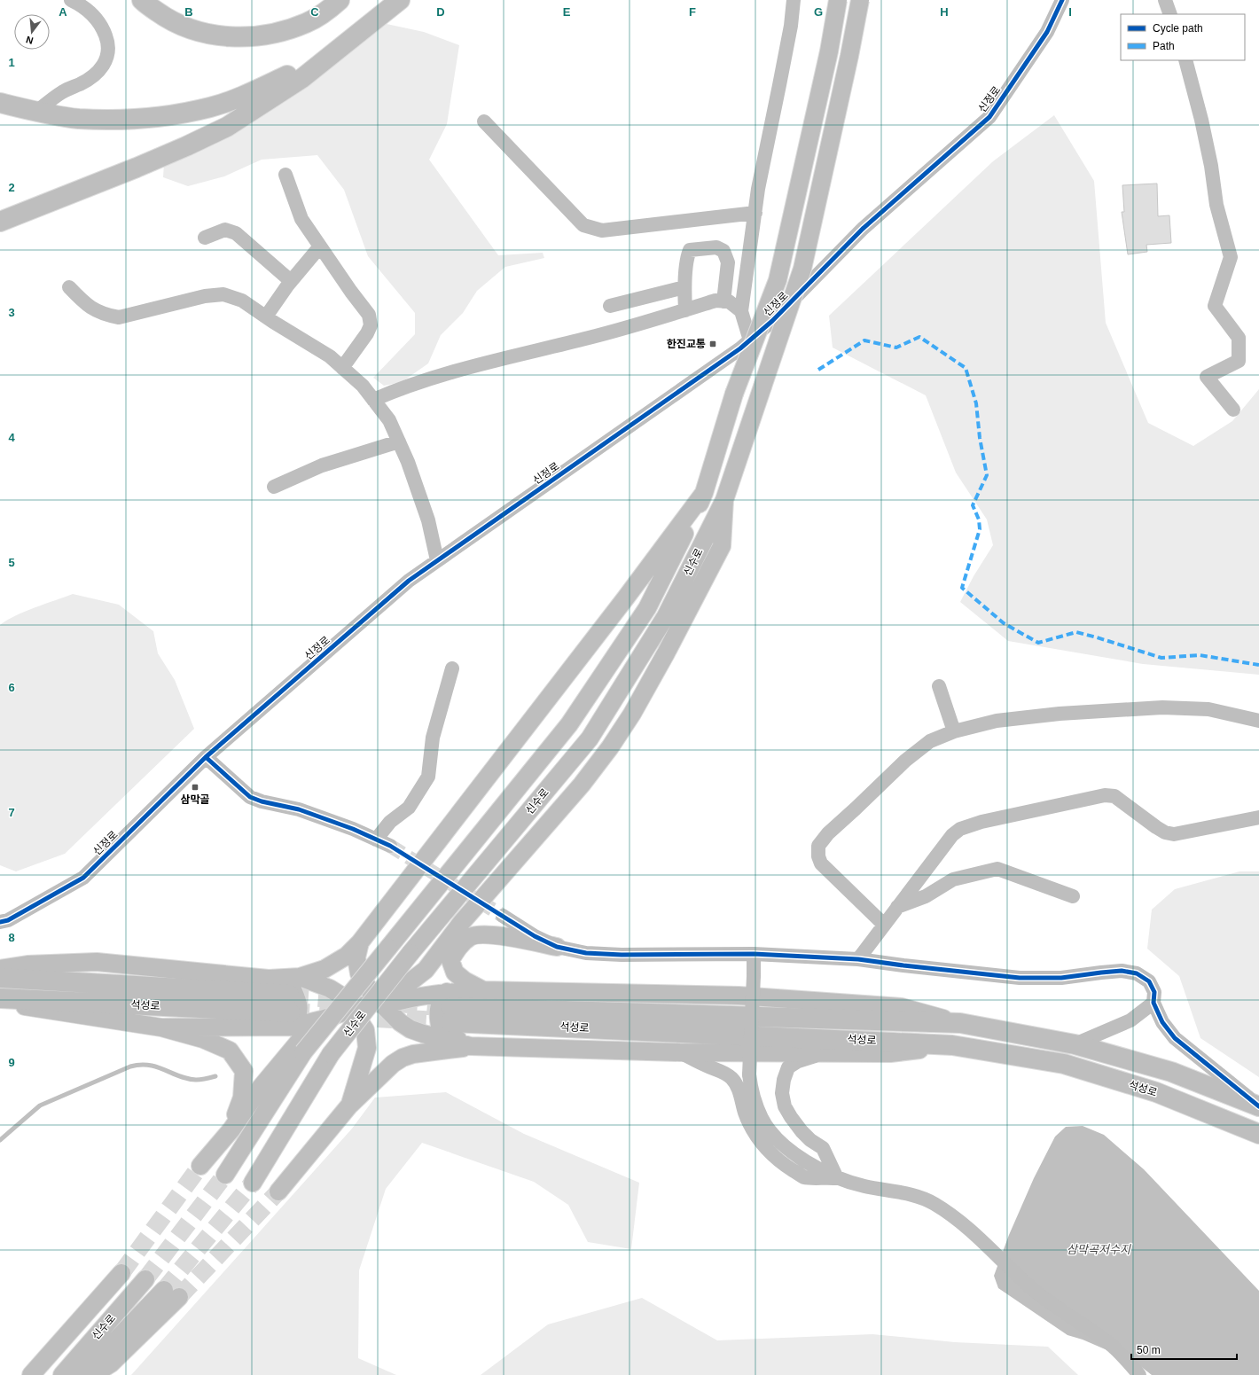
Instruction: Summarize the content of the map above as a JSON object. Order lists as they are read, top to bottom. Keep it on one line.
{"streets":{"highway":["석성로"],"main road":["신수로"],"street":["신정로"]},"water":["삼막곡저수지"],"places":{"transit":["한진교통","삼막골"]},"legend":["Cycle path","Path"],"scale_bar":"50 m","north":"bottom","grid":{"columns":["A","B","C","D","E","F","G","H","I"],"rows":["1","2","3","4","5","6","7","8","9"]}}
